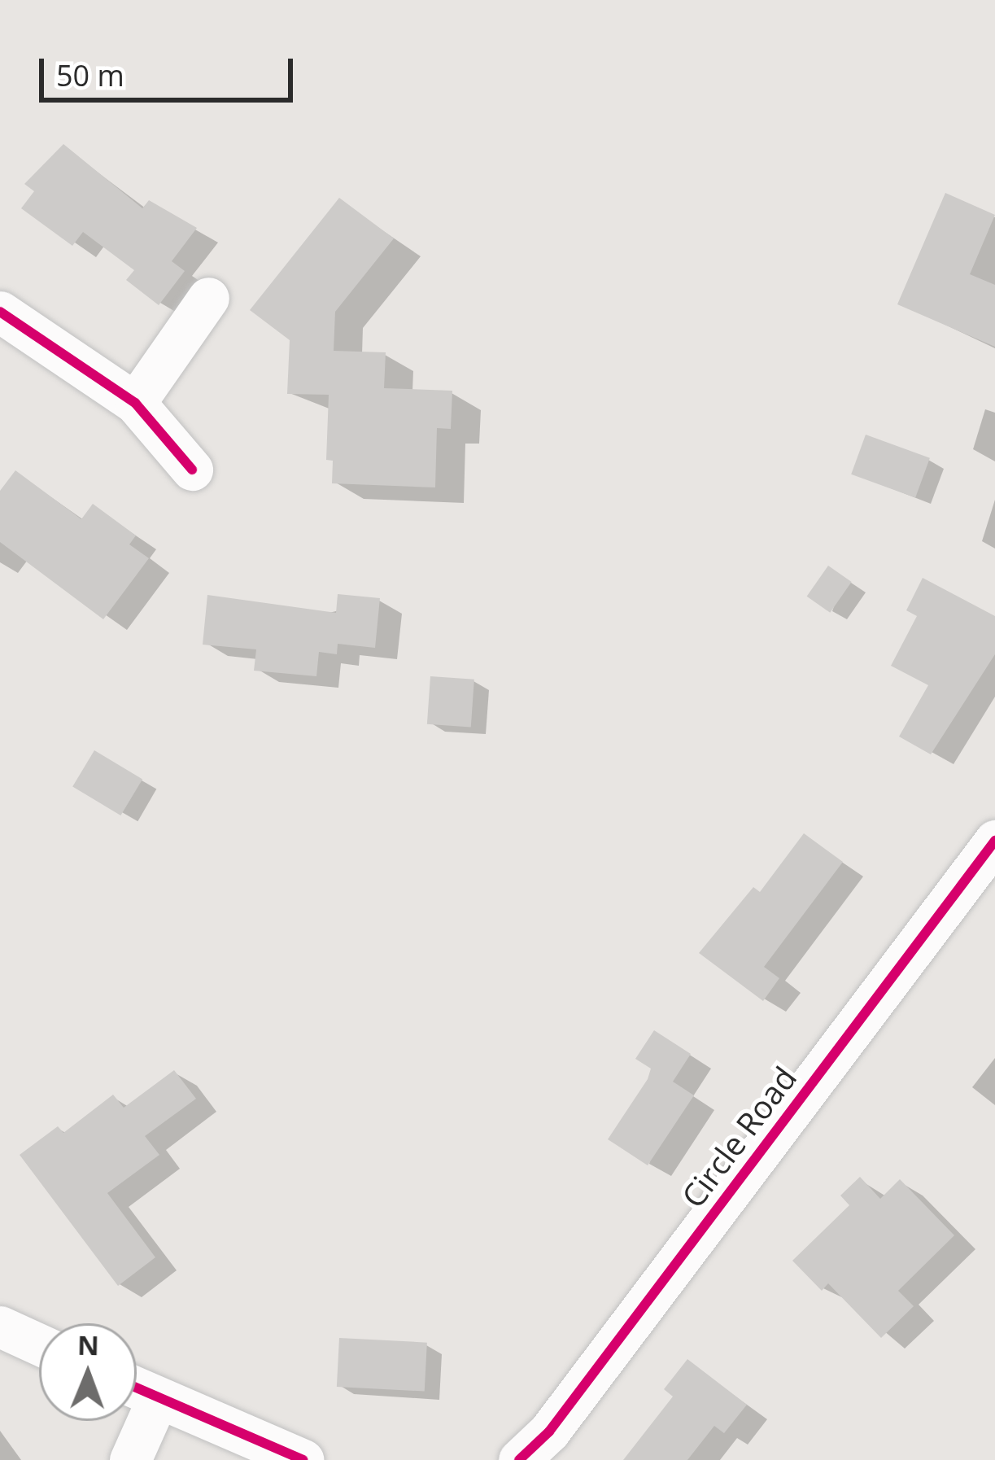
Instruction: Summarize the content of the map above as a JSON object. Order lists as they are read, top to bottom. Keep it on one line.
{"streets":{"street":["Circle Road"]},"scale_bar":"50 m","north":"top"}
